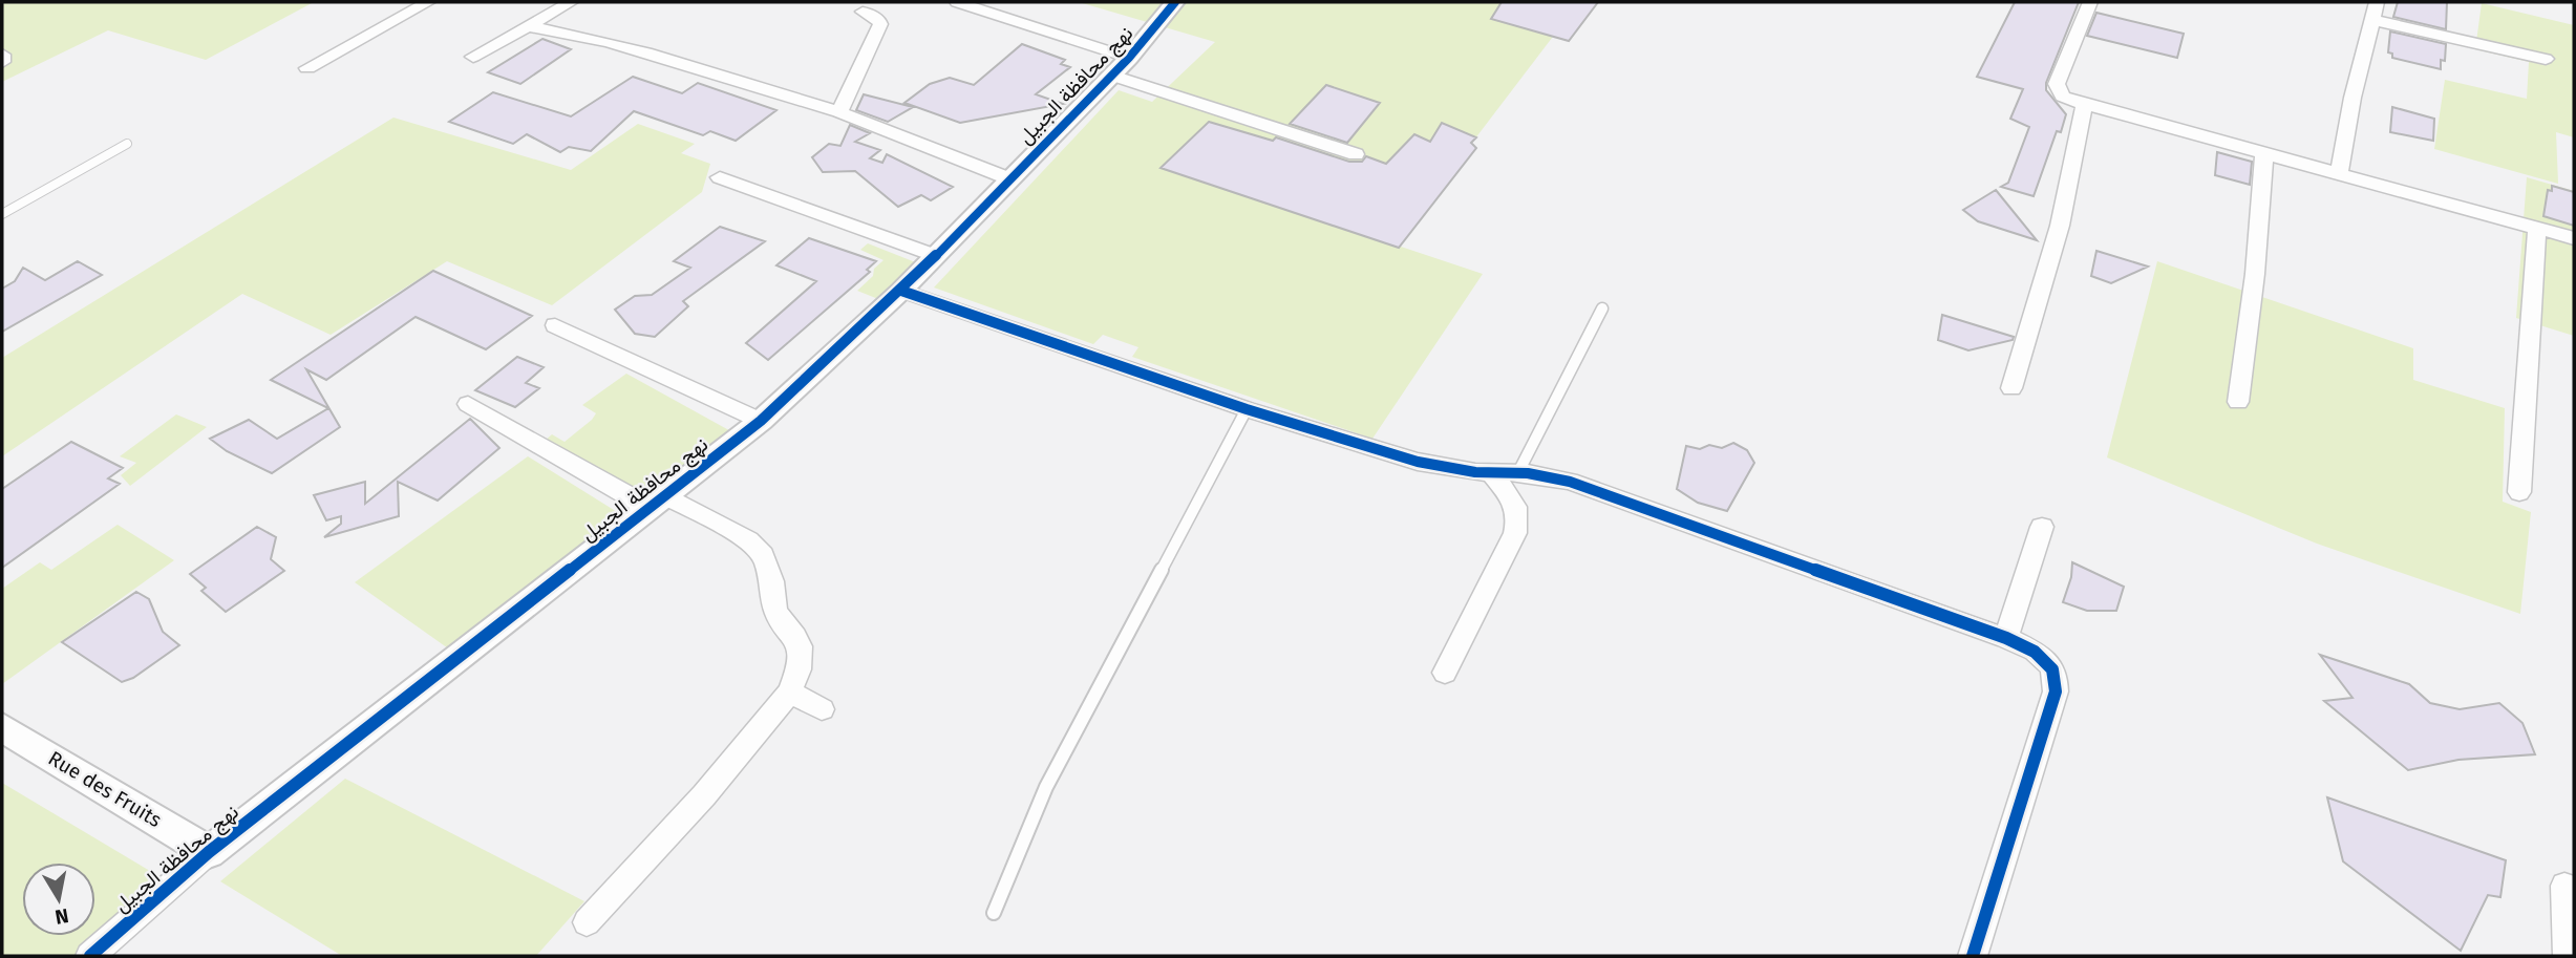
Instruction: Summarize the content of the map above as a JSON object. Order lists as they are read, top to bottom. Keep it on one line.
{"streets":{"street":["نهج محافظة الجبيل","Rue des Fruits"]},"crossings":[["نهج محافظة الجبيل","Rue des Fruits"]],"north":"bottom"}
